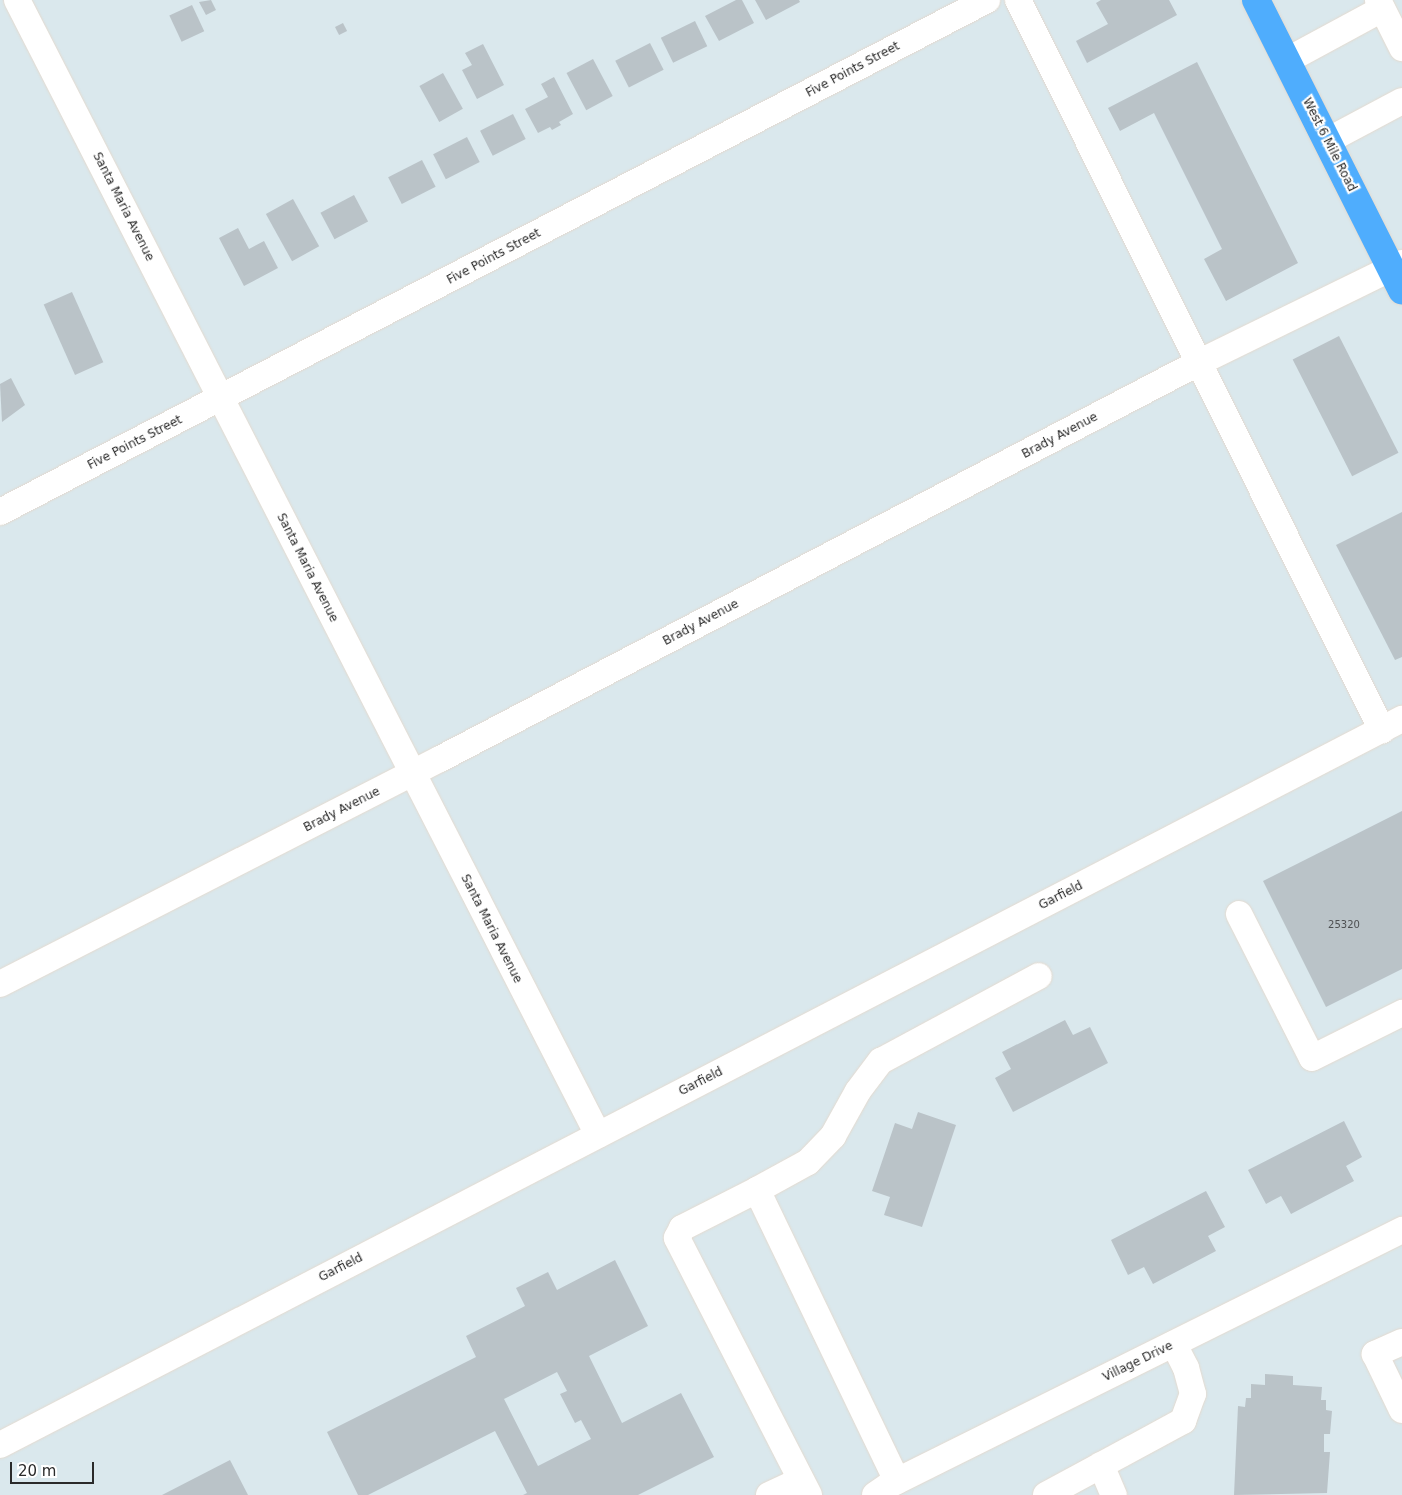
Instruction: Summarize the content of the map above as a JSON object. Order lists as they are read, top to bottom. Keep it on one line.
{"streets":{"main road":["West 6 Mile Road"],"street":["Five Points Street","Santa Maria Avenue","Brady Avenue","Garfield","Village Drive"]},"crossings":[["Five Points Street","Santa Maria Avenue"],["West 6 Mile Road","Brady Avenue"],["Santa Maria Avenue","Brady Avenue"],["Santa Maria Avenue","Garfield"]],"house_numbers":["25320"],"scale_bar":"20 m"}
